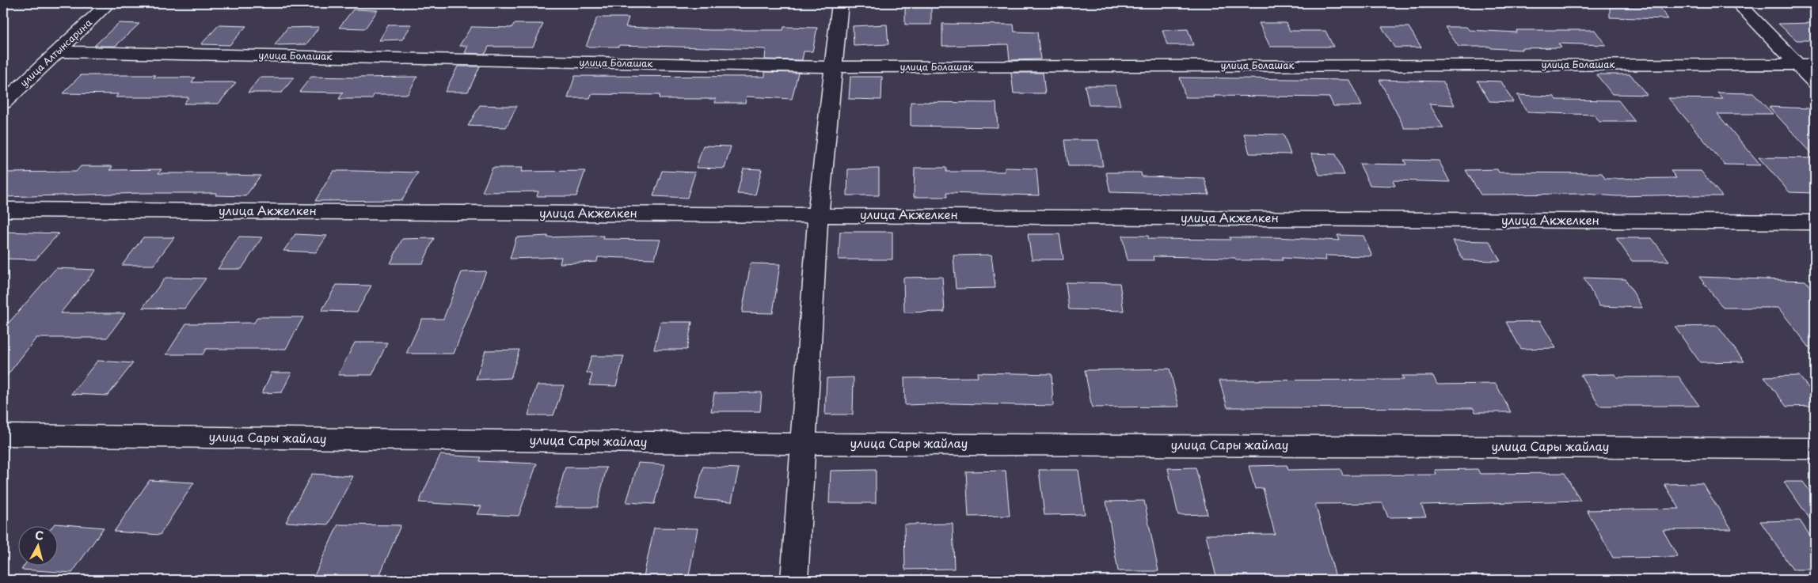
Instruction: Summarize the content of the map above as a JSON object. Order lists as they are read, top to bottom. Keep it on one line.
{"streets":{"street":["улица Алтынсарина","улица Болашак","улица Акжелкен","улица Сары жайлау"]},"crossings":[["улица Алтынсарина","улица Болашак"]],"north":"top"}
